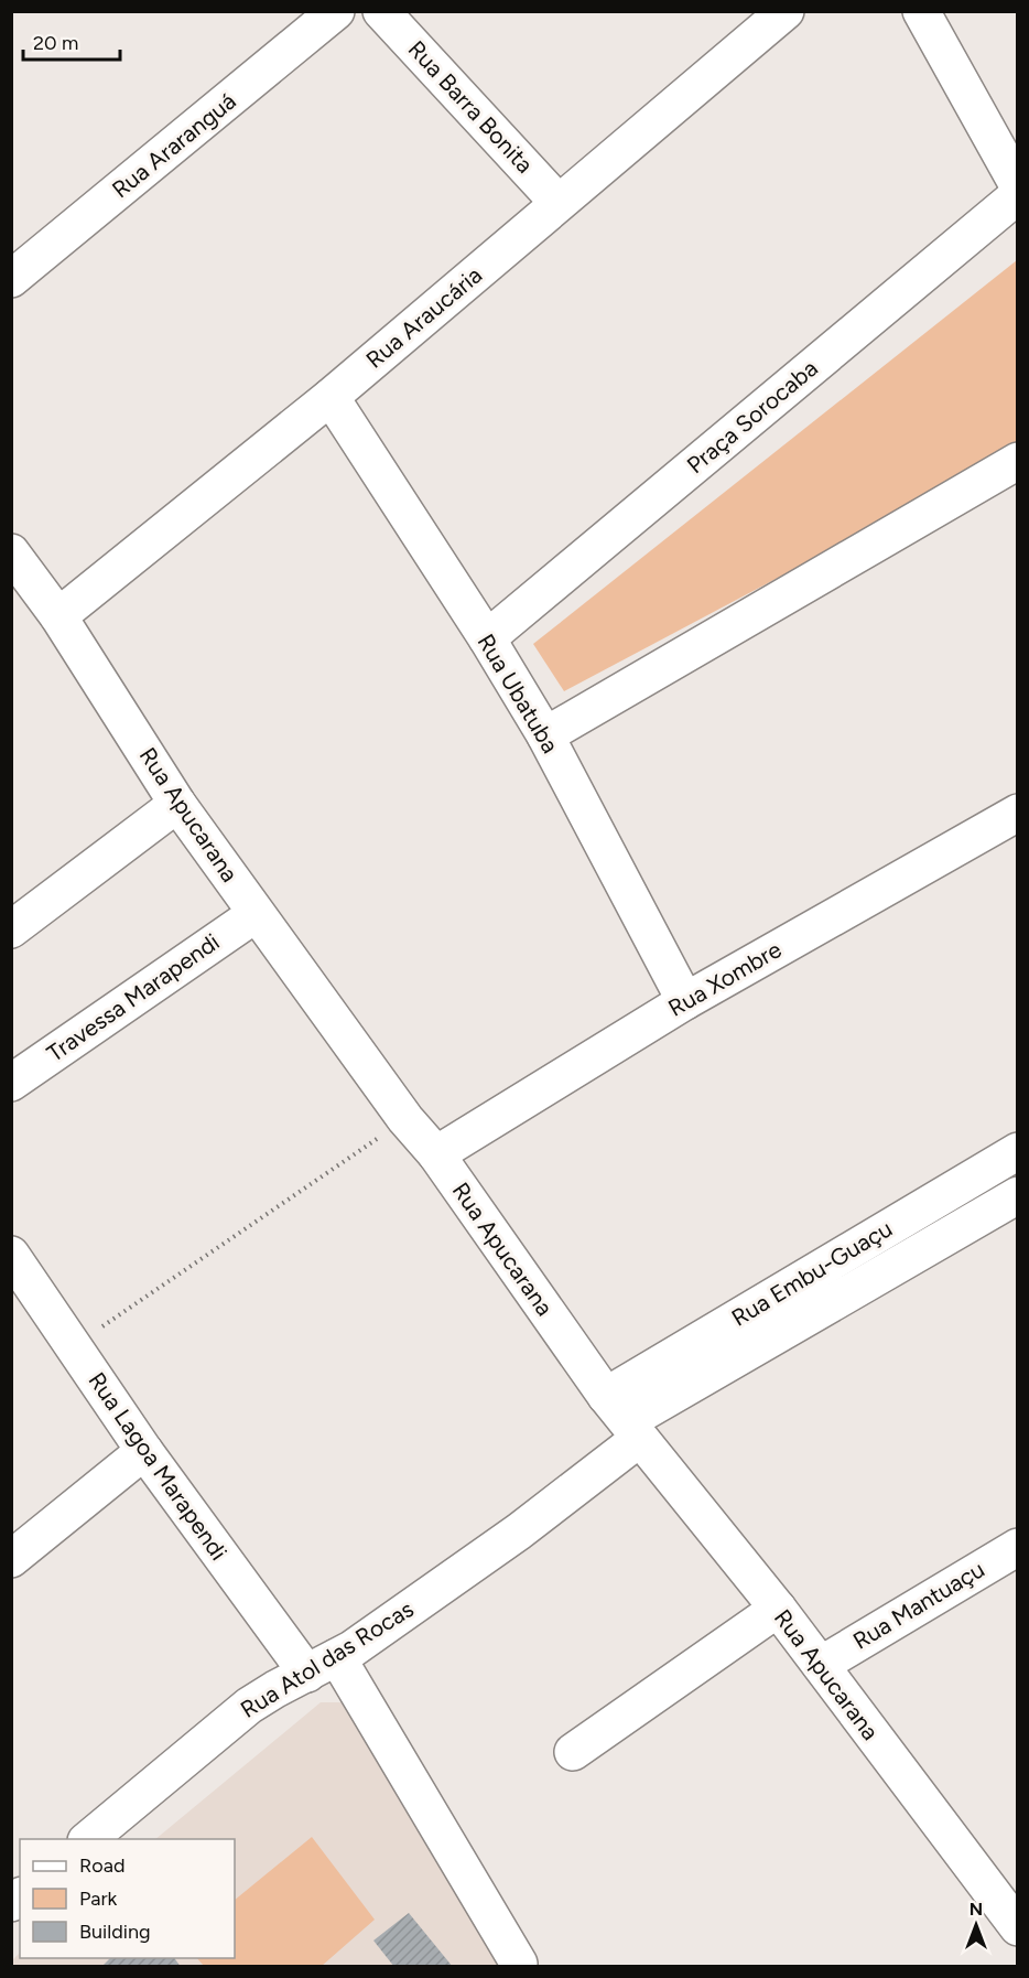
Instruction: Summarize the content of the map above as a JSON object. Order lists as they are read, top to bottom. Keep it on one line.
{"streets":{"street":["Rua Barra Bonita","Rua Araranguá","Rua Araucária","Praça Sorocaba","Rua Ubatuba","Rua Apucarana","Rua Xombre","Travessa Marapendi","Rua Embu-Guaçu","Rua Lagoa Marapendi","Rua Mantuaçu","Rua Atol das Rocas"]},"crossings":[["Rua Barra Bonita","Rua Araucária"],["Rua Araucária","Rua Ubatuba"],["Rua Araucária","Rua Apucarana"],["Praça Sorocaba","Rua Ubatuba"],["Rua Ubatuba","Rua Xombre"],["Rua Apucarana","Rua Xombre"],["Rua Apucarana","Travessa Marapendi"],["Rua Apucarana","Rua Embu-Guaçu"],["Rua Apucarana","Rua Mantuaçu"],["Rua Apucarana","Rua Atol das Rocas"],["Rua Embu-Guaçu","Rua Atol das Rocas"],["Rua Lagoa Marapendi","Rua Atol das Rocas"]],"legend":["Road","Park","Building"],"scale_bar":"20 m","north":"top"}
